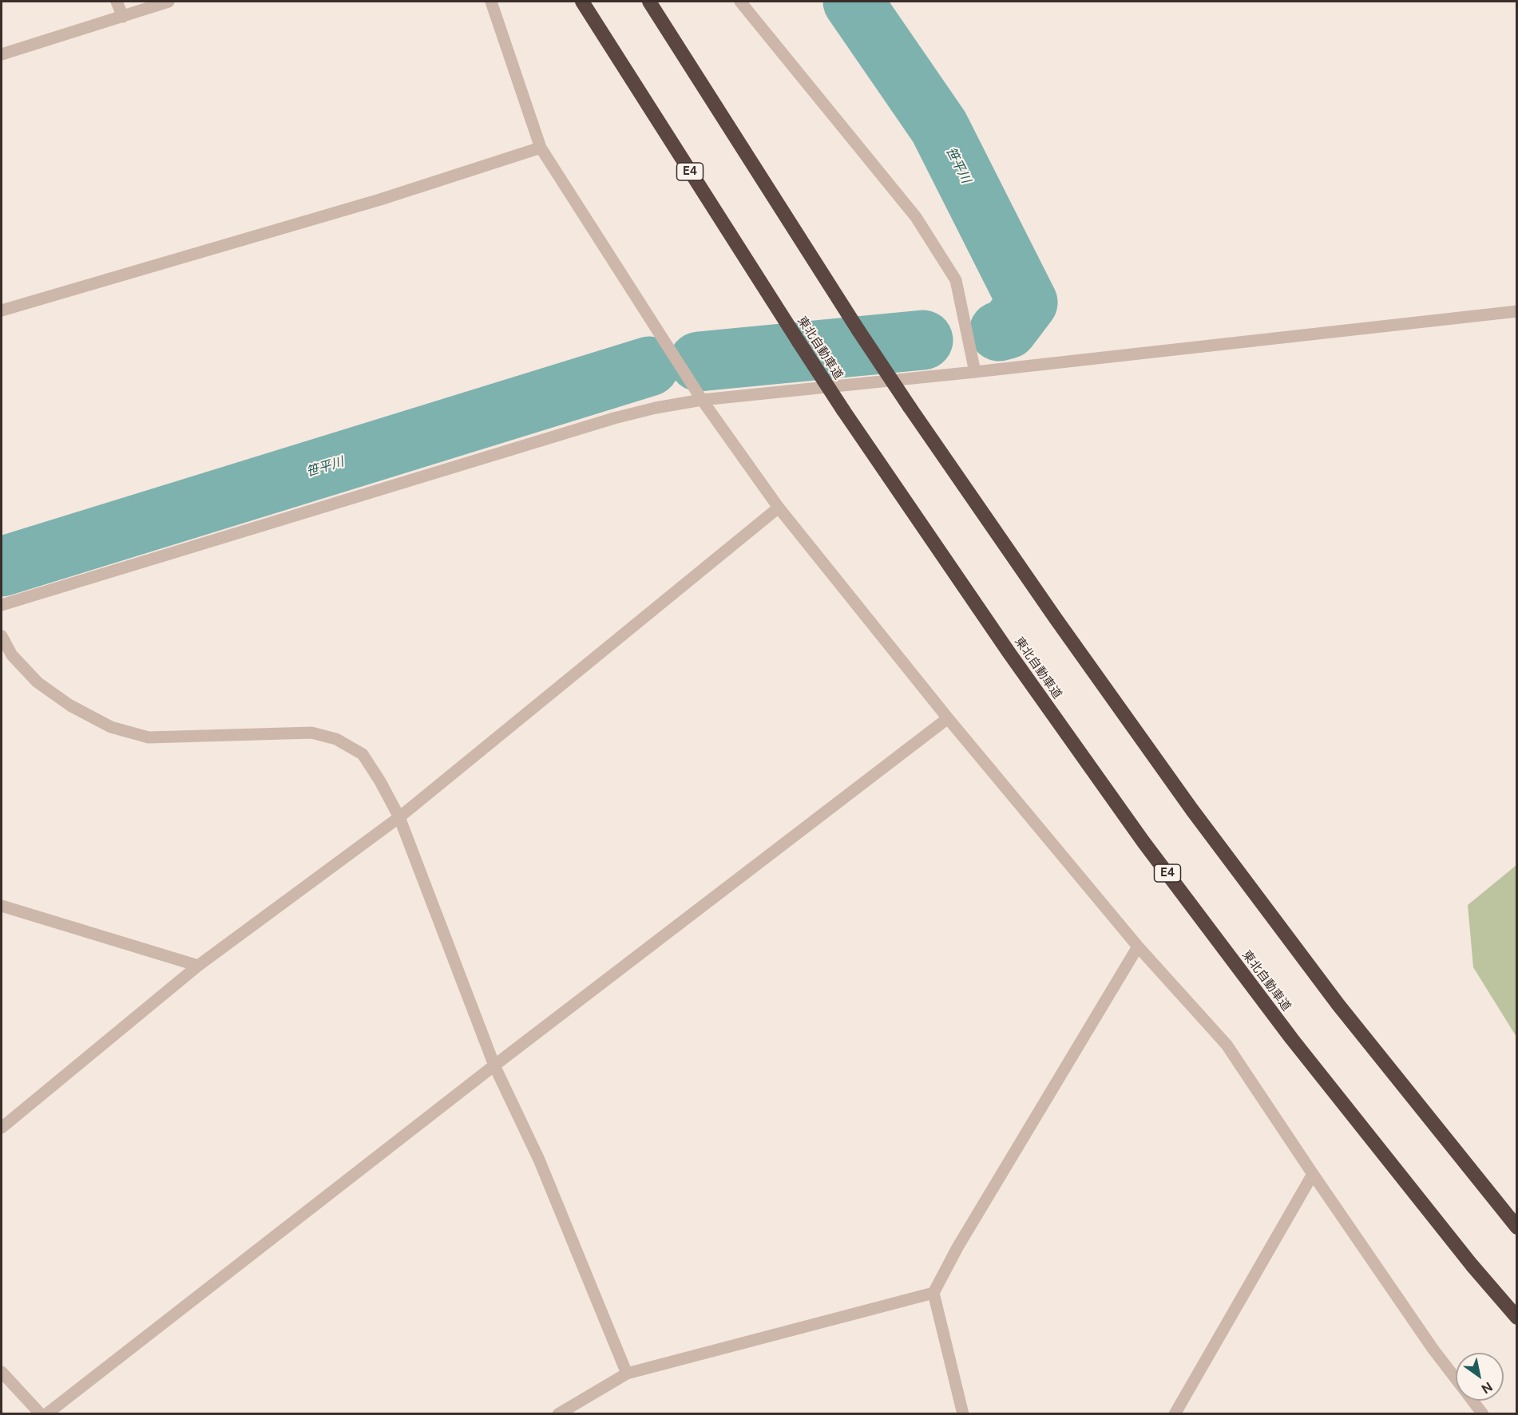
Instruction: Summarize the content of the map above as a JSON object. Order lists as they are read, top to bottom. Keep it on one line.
{"streets":{"highway":["E4","東北自動車道"]},"water":["笹平川"],"north":"bottom right"}
